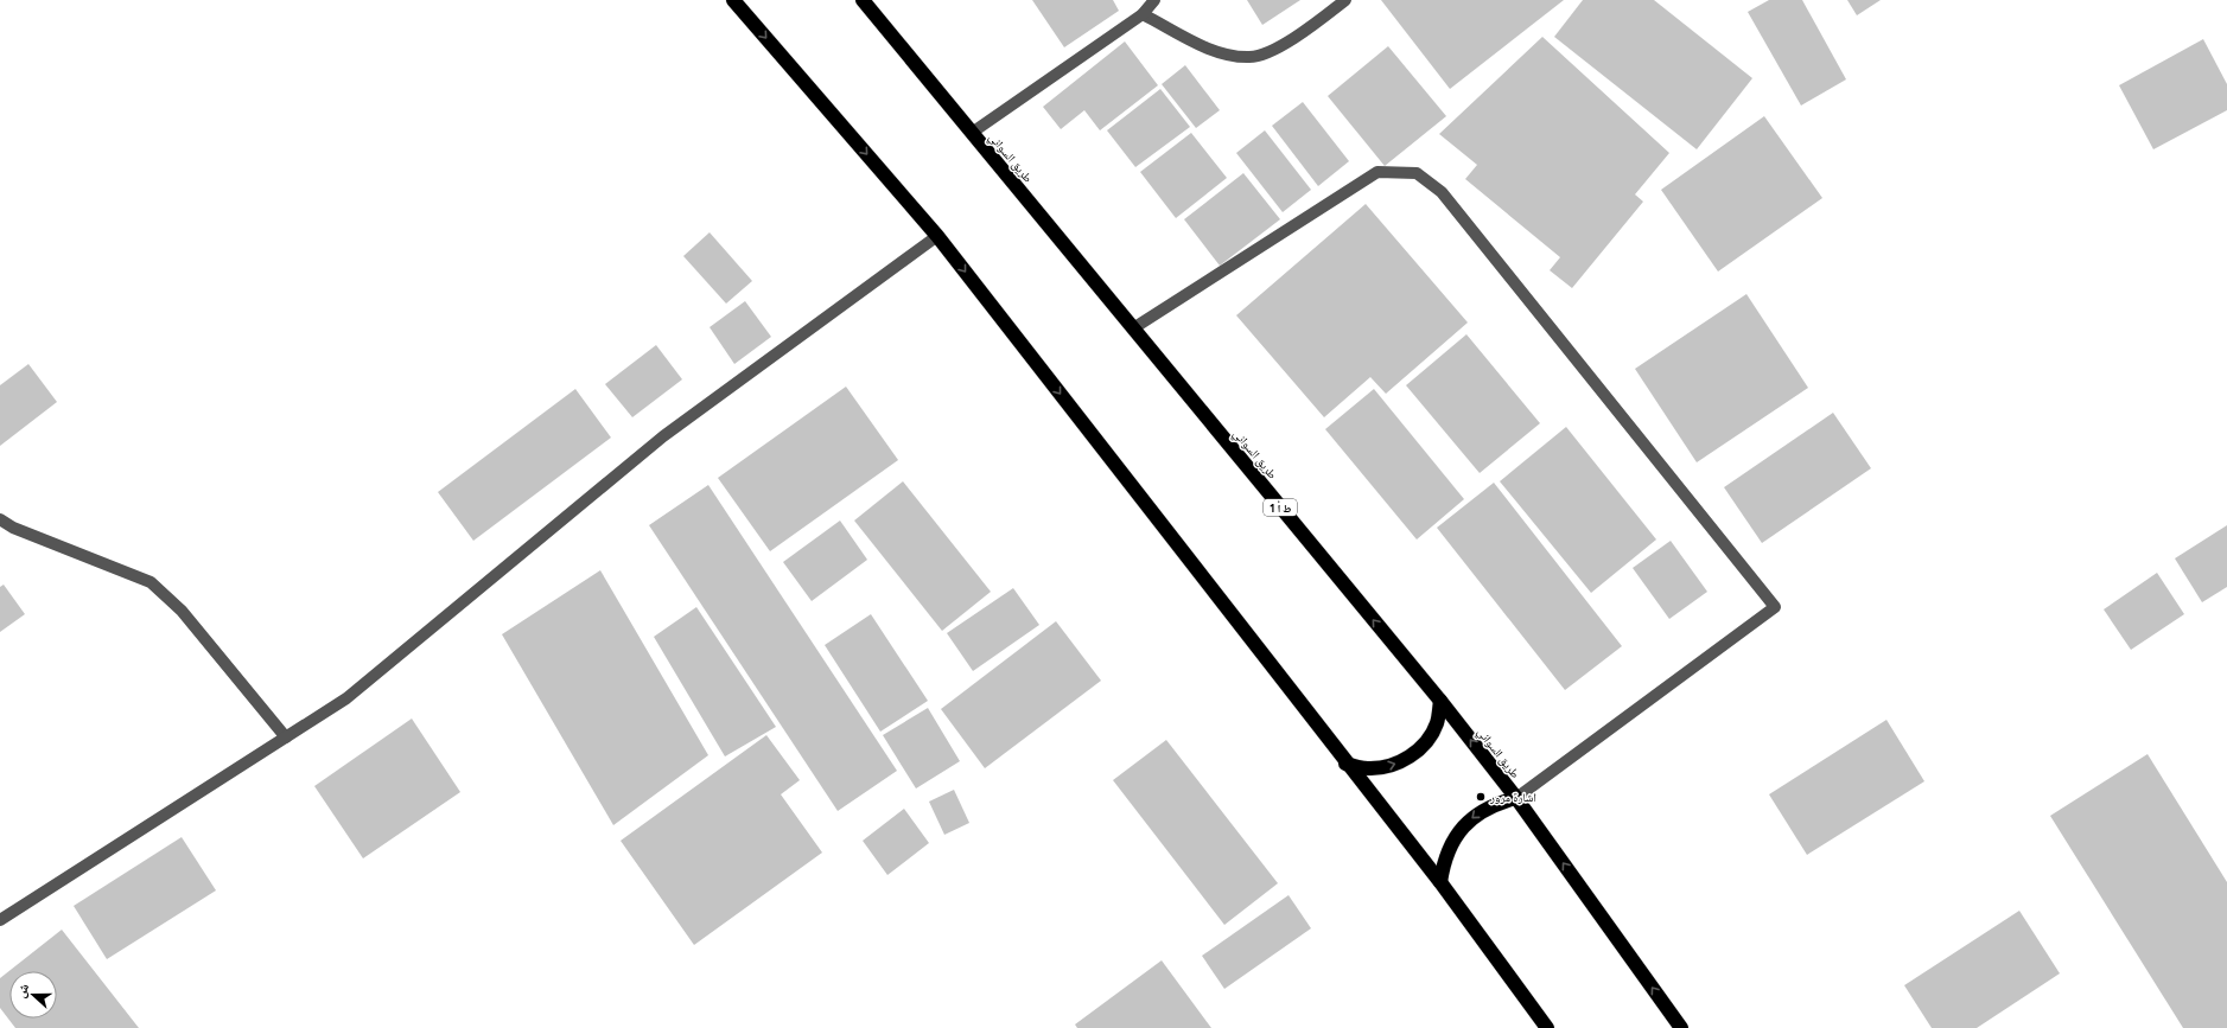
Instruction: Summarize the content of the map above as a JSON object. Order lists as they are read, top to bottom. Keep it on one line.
{"streets":{"highway":["طريق السواني","ط أ 1"]},"places":["اشارة مرور"],"north":"left"}
